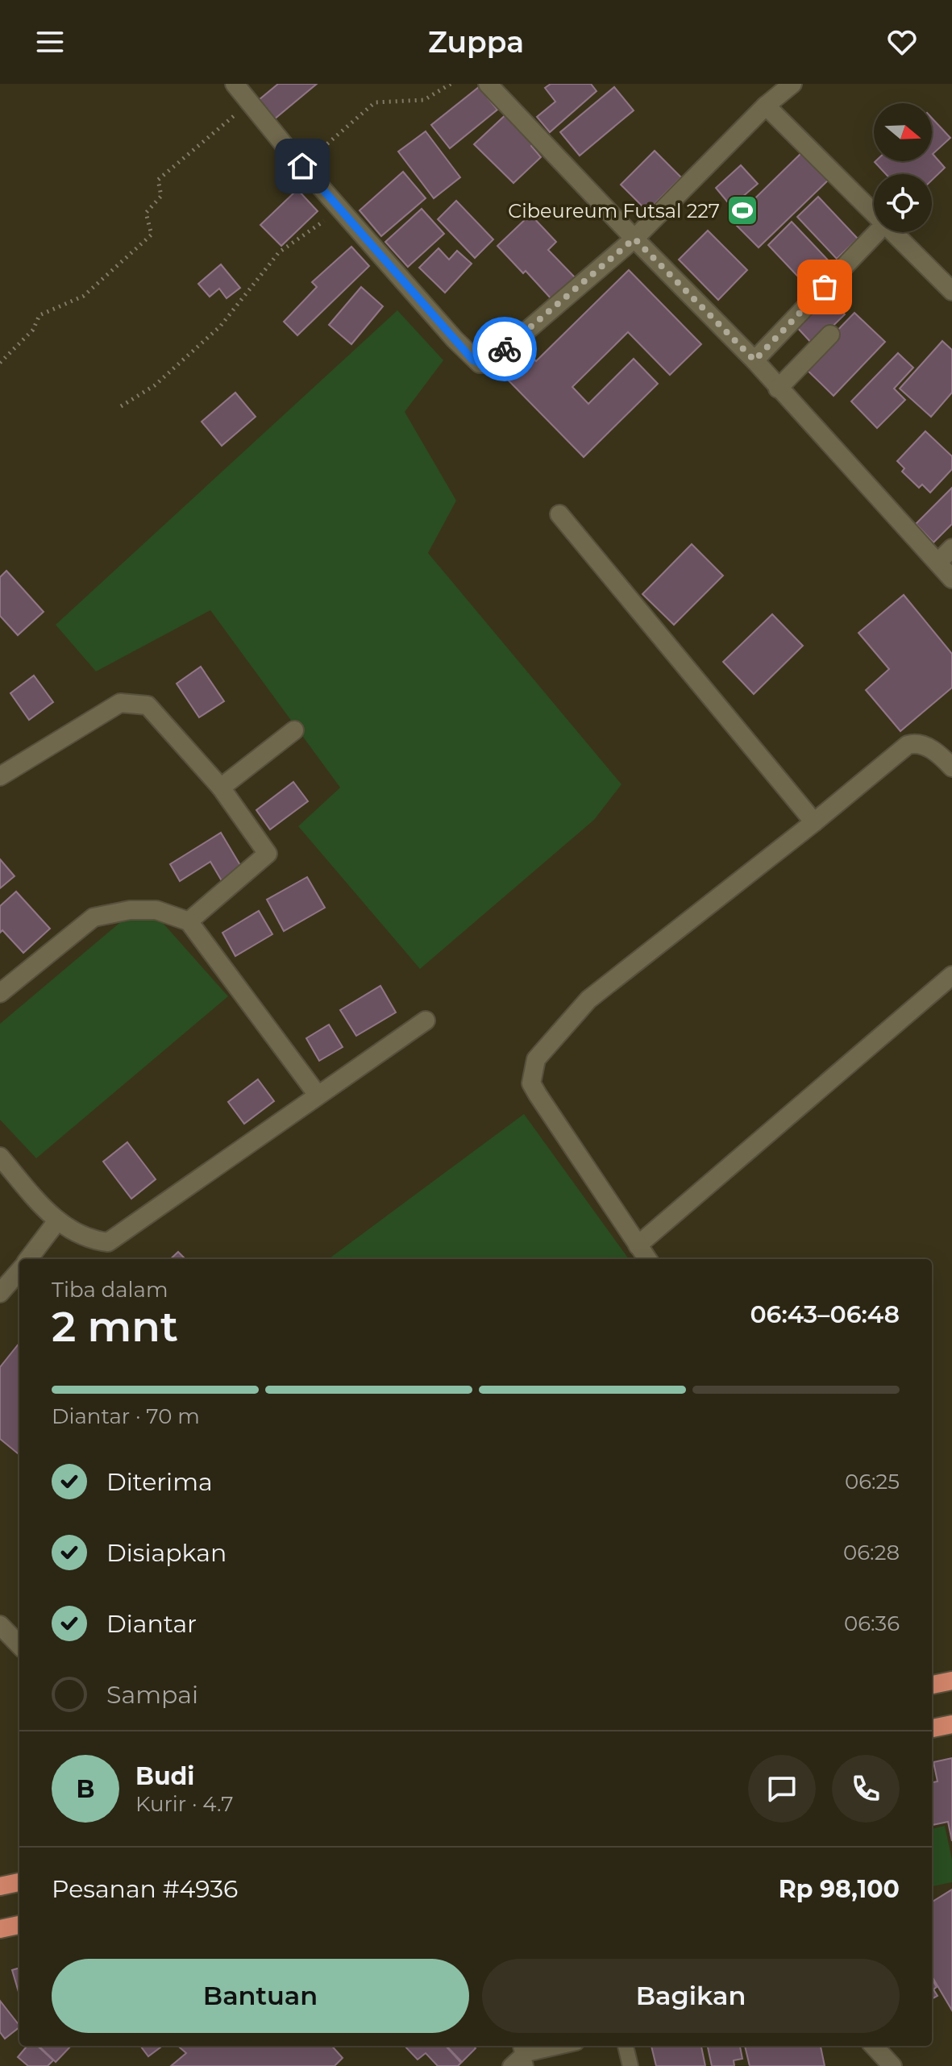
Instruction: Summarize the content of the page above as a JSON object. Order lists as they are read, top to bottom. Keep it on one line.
{"places":{"sports":["Cibeureum Futsal 227"]},"north":"right","page":{"header":"Zuppa","heading":["2 mnt","Tiba dalam","06:43–06:48"],"panel":["Budi","Kurir · 4.7","Pesanan #4936","Rp 98,100"],"bar":"Diantar · 70 m","list":[["Diterima","06:25"],["Disiapkan","06:28"],["Diantar","06:36"],"Sampai"],"round":"B","buttons":["Bantuan","Bagikan"]}}
